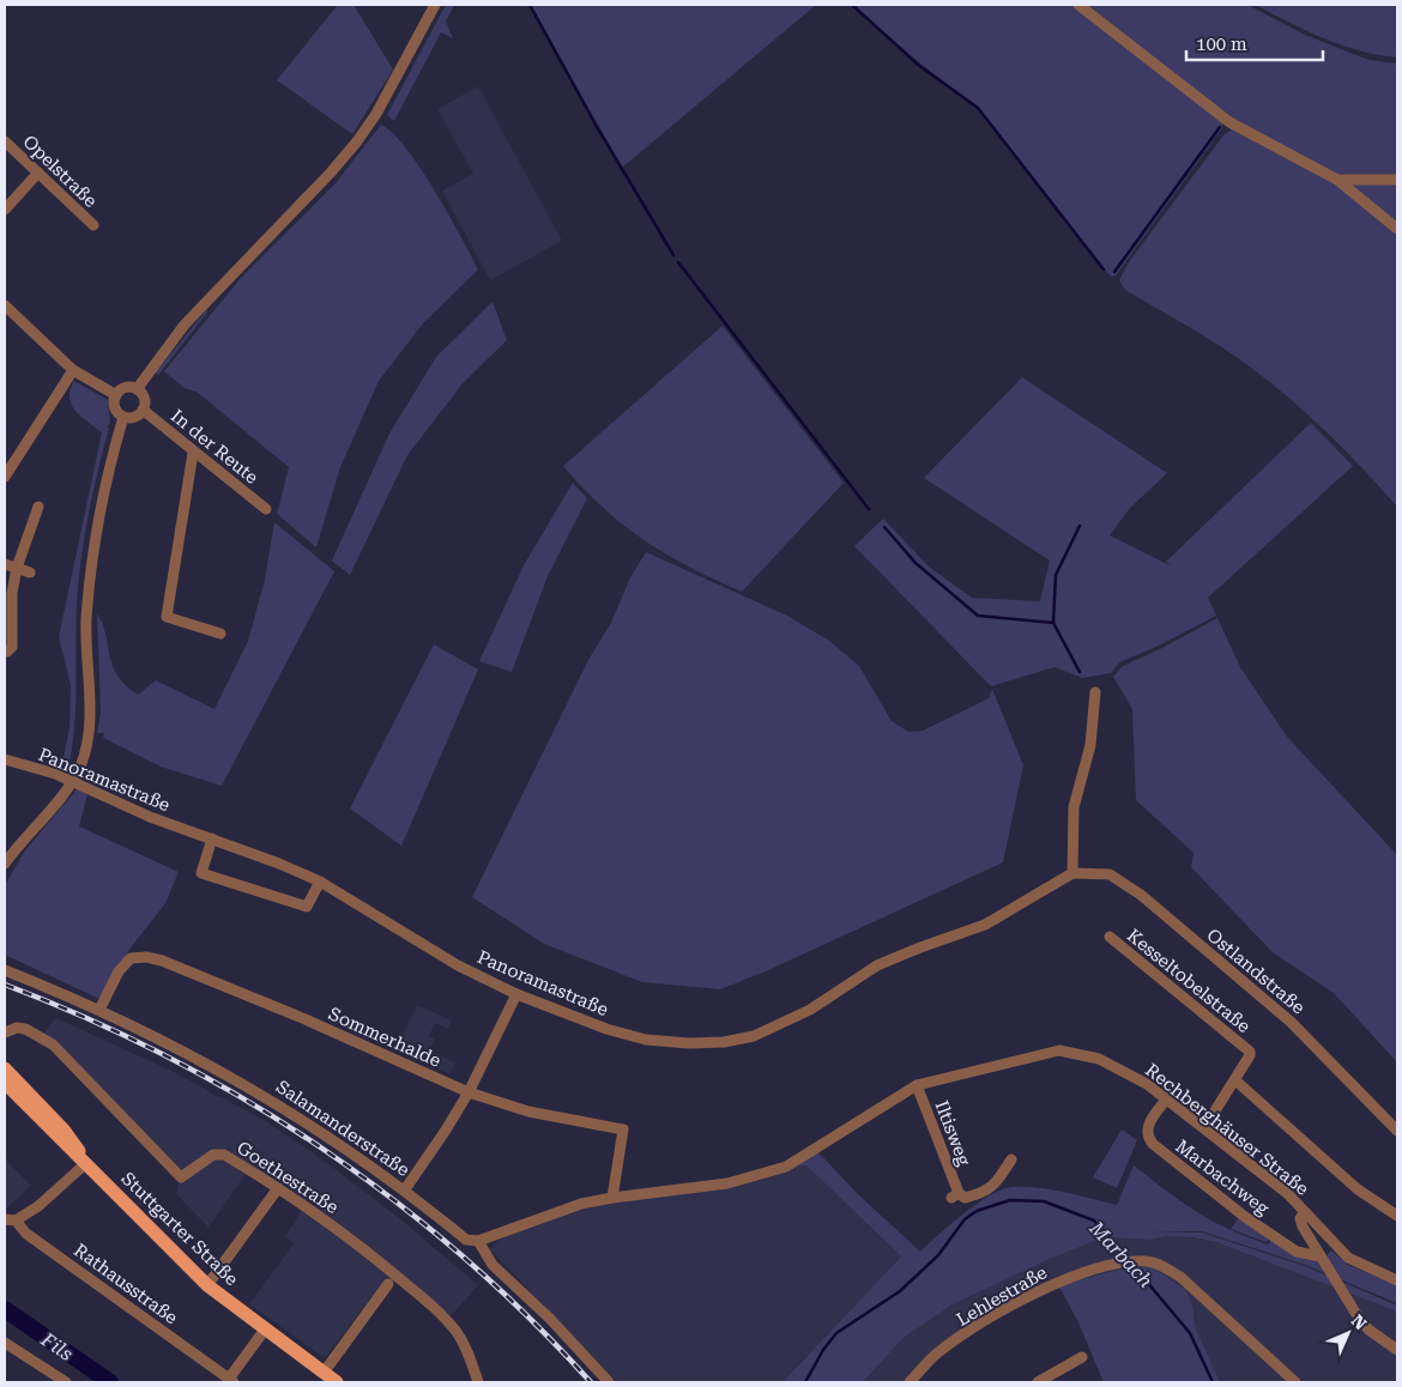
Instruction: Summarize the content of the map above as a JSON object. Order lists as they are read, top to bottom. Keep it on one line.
{"streets":{"main road":["Stuttgarter Straße"],"street":["Opelstraße","In der Reute","Panoramastraße","Ostlandstraße","Kesseltobelstraße","Sommerhalde","Salamanderstraße","Rechberghäuser Straße","Iltisweg","Goethestraße","Marbachweg","Rathausstraße","Lehlestraße"]},"crossings":[["Panoramastraße","Ostlandstraße"],["Kesseltobelstraße","Rechberghäuser Straße"],["Sommerhalde","Salamanderstraße"],["Sommerhalde","Rechberghäuser Straße"],["Salamanderstraße","Rechberghäuser Straße"],["Rechberghäuser Straße","Iltisweg"],["Rechberghäuser Straße","Marbachweg"],["Stuttgarter Straße","Rathausstraße"]],"water":["Marbach","Fils"],"scale_bar":"100 m","north":"top right"}
